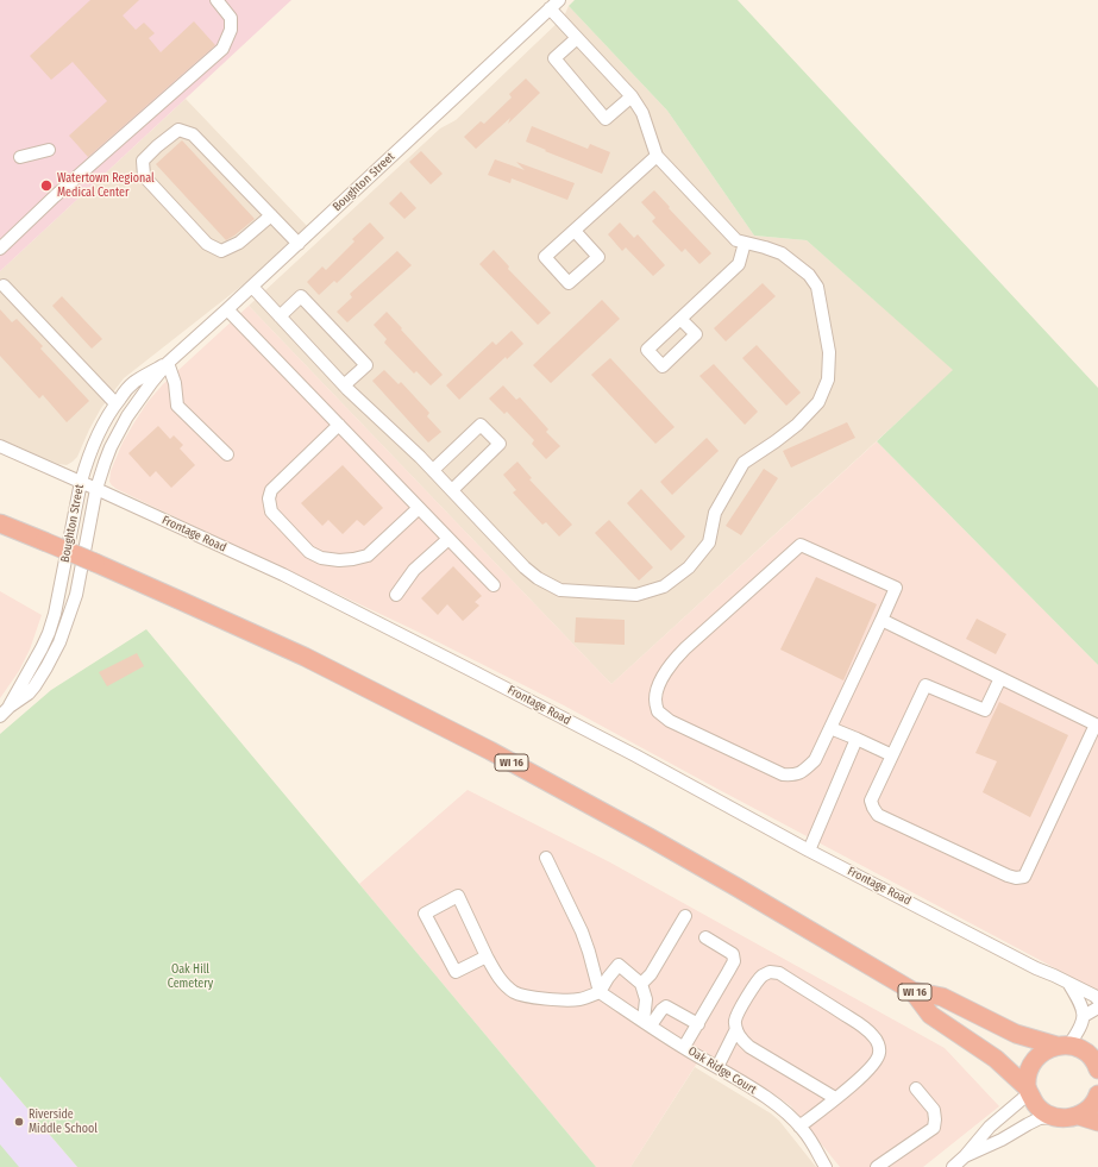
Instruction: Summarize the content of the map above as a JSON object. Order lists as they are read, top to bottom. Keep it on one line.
{"streets":{"highway":["WI 16"],"street":["Boughton Street","Frontage Road","Oak Ridge Court"]},"crossings":[["Boughton Street","Frontage Road"]],"parks":["Oak Hill Cemetery"],"places":["Watertown Regional Medical Center","Riverside Middle School"]}
